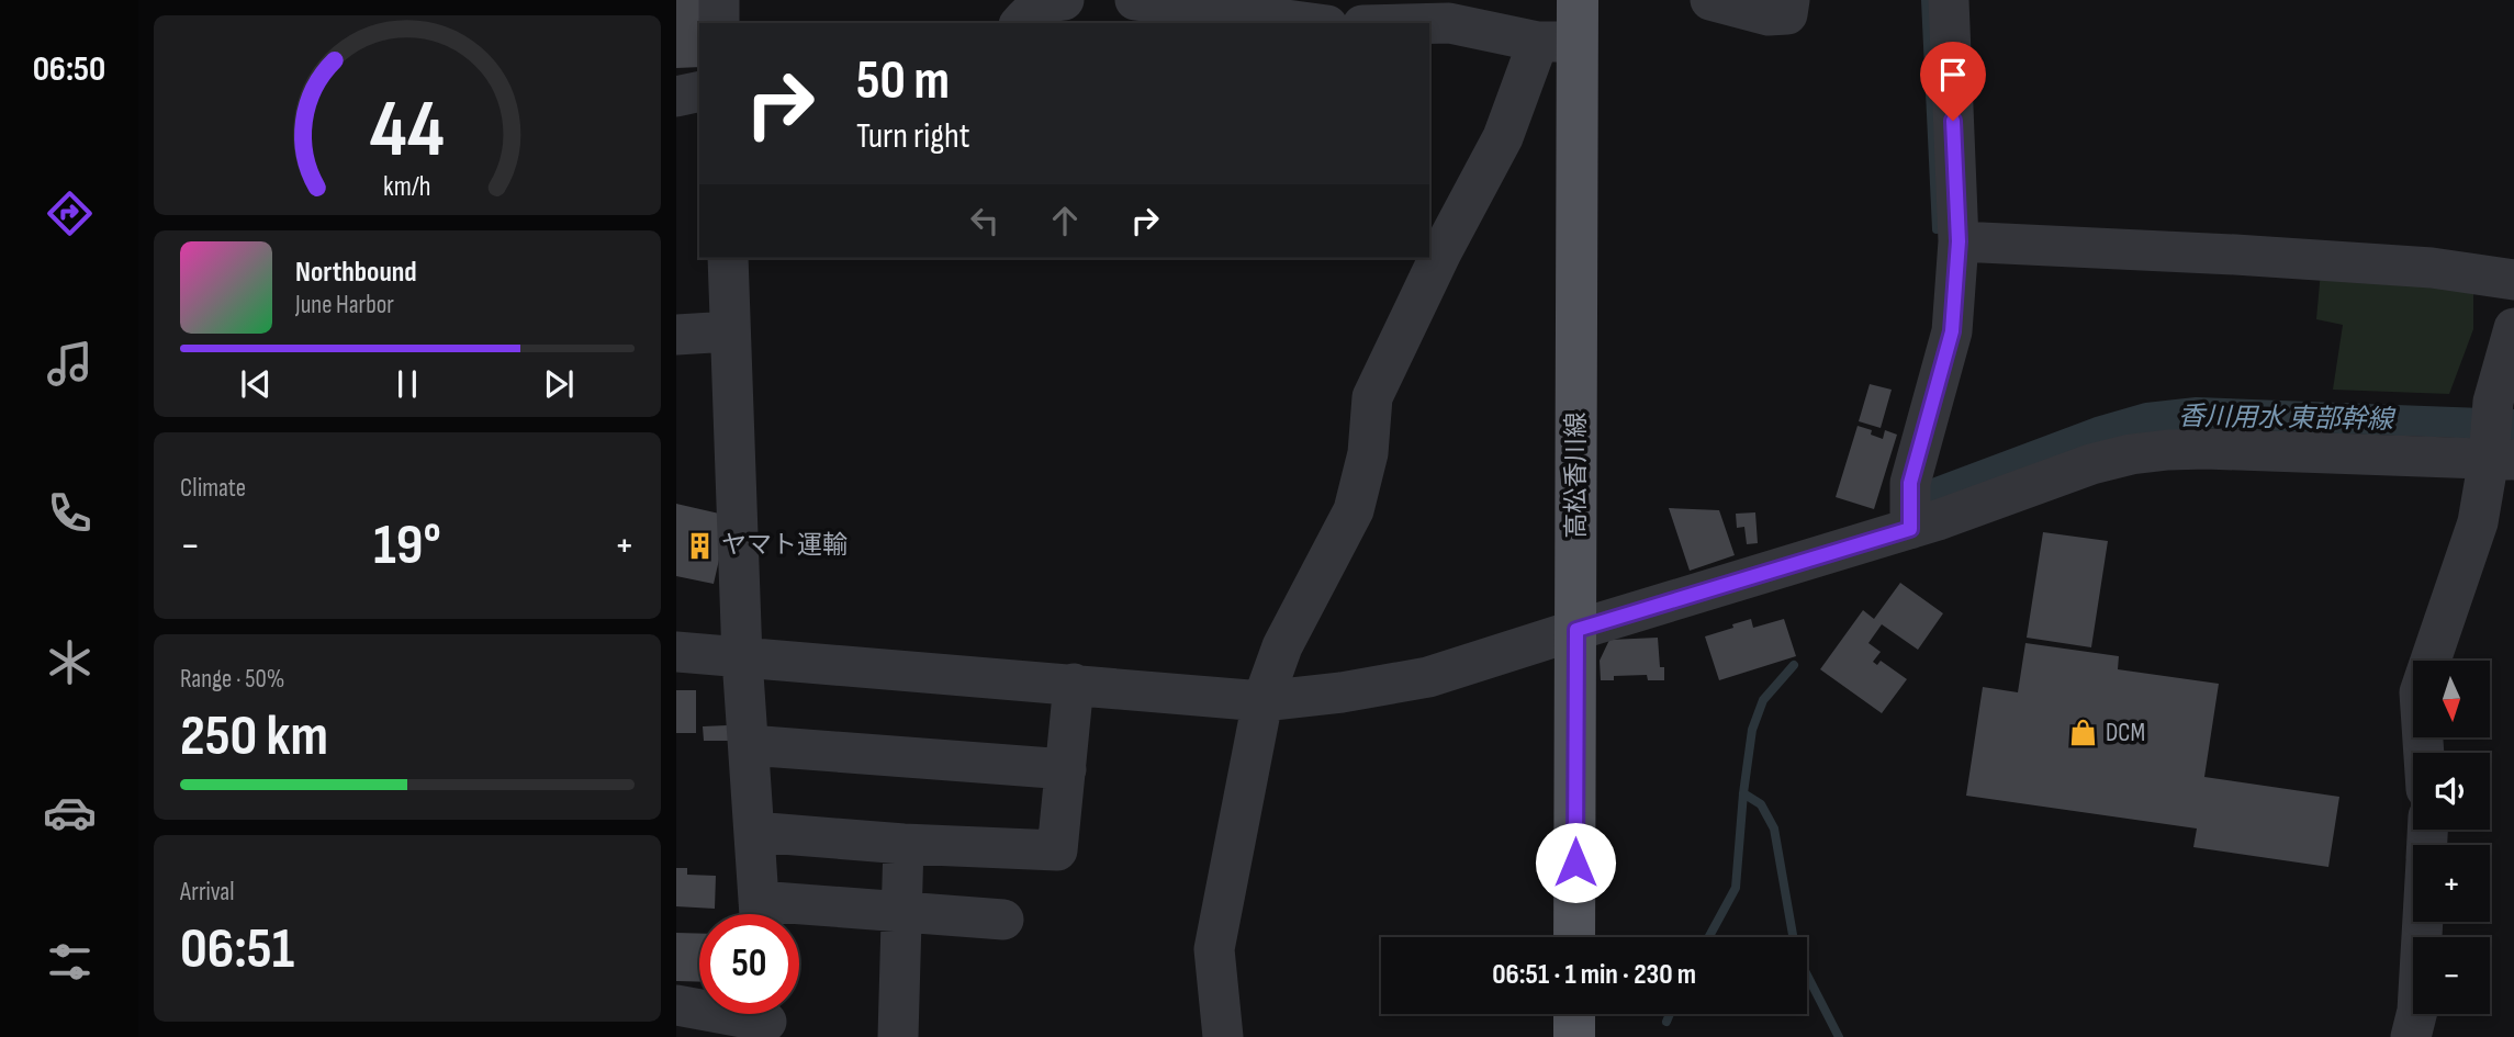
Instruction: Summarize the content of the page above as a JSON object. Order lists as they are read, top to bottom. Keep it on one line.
{"streets":{"main road":["高松香川線"]},"water":["香川用水 東部幹線"],"places":{"building":["ヤマト運輸"],"shop":["DCM"]},"north":"bottom","page":{"tabs":"06:50","turn":["50 m","Turn right"],"song":["Northbound","June Harbor"],"tile":["Climate",["Range · 50%","250 km"],["Arrival","06:51"]],"heat":["−","19°","+"],"map_buttons":["+","−"],"limit":"50","trip":"06:51 · 1 min · 230 m","gauge":["44","km/h"]}}
